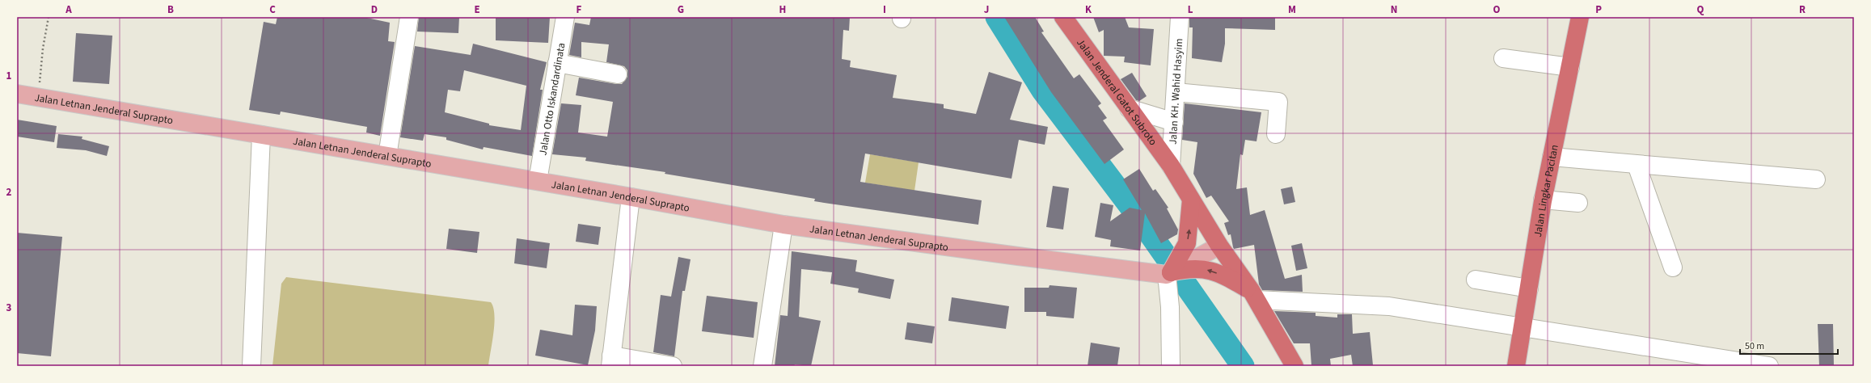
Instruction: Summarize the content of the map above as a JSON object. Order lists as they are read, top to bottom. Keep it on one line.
{"streets":{"highway":["Jalan Jenderal Gatot Subroto","Jalan Lingkar Pacitan"],"main road":["Jalan Letnan Jenderal Suprapto"],"street":["Jalan KH. Wahid Hasyim","Jalan Otto Iskandardinata"]},"crossings":[["Jalan Jenderal Gatot Subroto","Jalan KH. Wahid Hasyim"],["Jalan Otto Iskandardinata","Jalan Letnan Jenderal Suprapto"]],"scale_bar":"50 m","grid":{"columns":["A","B","C","D","E","F","G","H","I","J","K","L","M","N","O","P","Q","R"],"rows":["1","2","3"]}}
